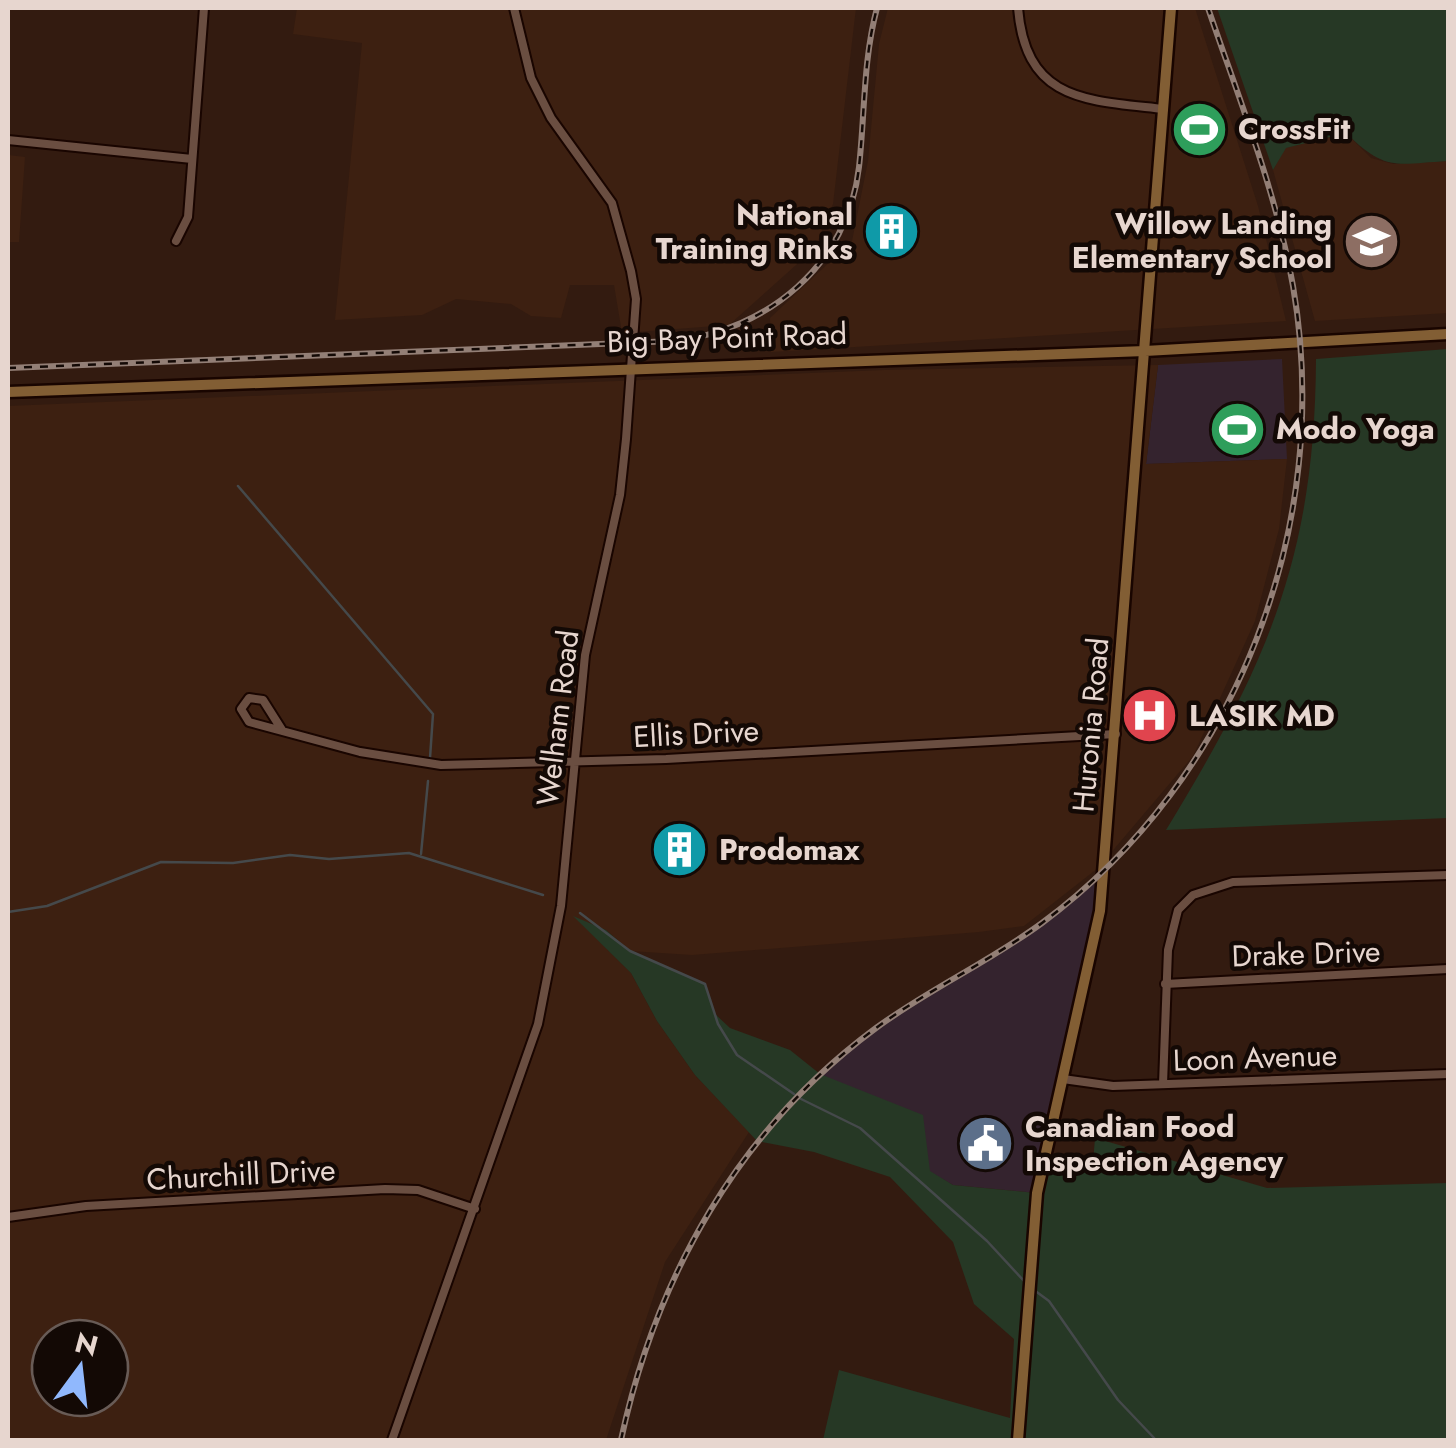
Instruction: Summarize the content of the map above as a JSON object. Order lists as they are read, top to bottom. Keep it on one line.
{"streets":{"main road":["Big Bay Point Road","Huronia Road"],"street":["Welham Road","Ellis Drive","Drake Drive","Loon Avenue","Churchill Drive"]},"crossings":[["Big Bay Point Road","Welham Road"],["Big Bay Point Road","Huronia Road"],["Welham Road","Ellis Drive"],["Welham Road","Churchill Drive"],["Huronia Road","Ellis Drive"],["Huronia Road","Loon Avenue"]],"places":{"sports":["CrossFit","Modo Yoga"],"building":["National Training Rinks","Prodomax"],"school or university":["Willow Landing Elementary School"],"hospital":["LASIK MD"],"public building":["Canadian Food Inspection Agency"]},"north":"top"}
